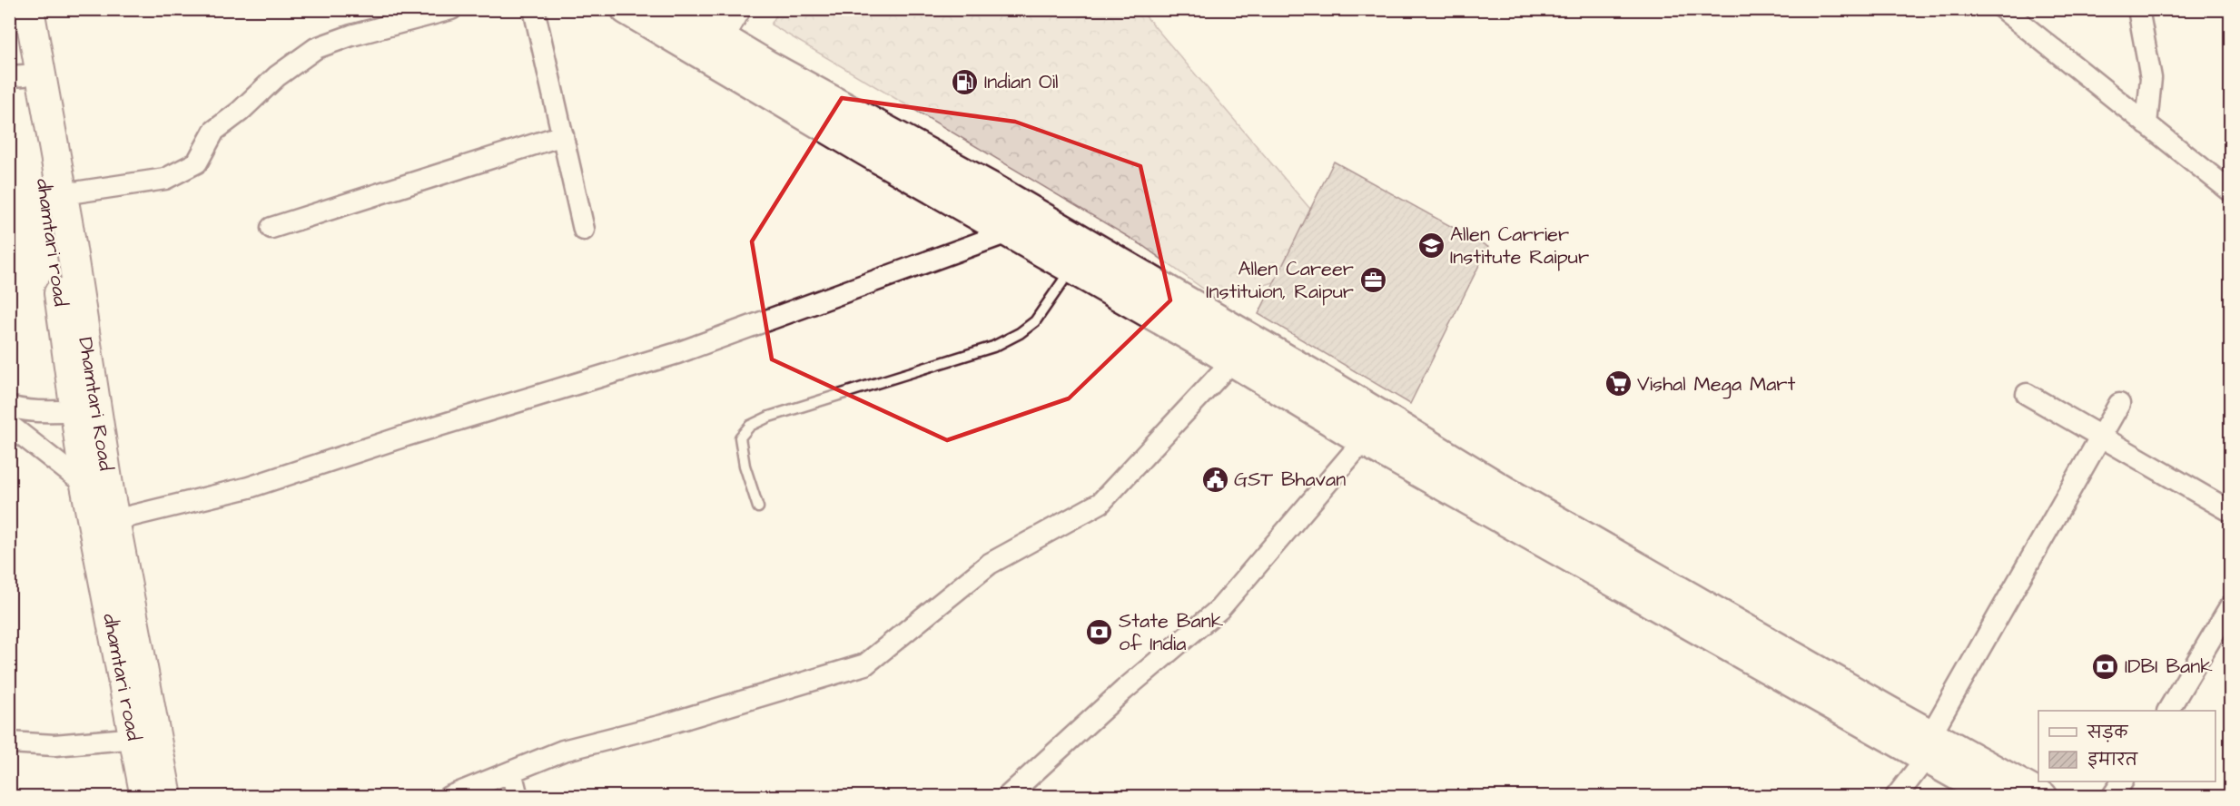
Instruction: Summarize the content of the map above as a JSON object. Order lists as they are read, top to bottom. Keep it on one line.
{"streets":{"main road":["dhamtari road","Dhamtari Road"]},"crossings":[["dhamtari road","Dhamtari Road"]],"places":{"fuel station":["Indian Oil"],"school or university":["Allen Carrier Institute Raipur"],"office":["Allen Career Instituion, Raipur"],"supermarket":["Vishal Mega Mart"],"public building":["GST Bhavan"],"bank":["State Bank of India","IDBI Bank"]},"legend":["सड़क","इमारत"]}
